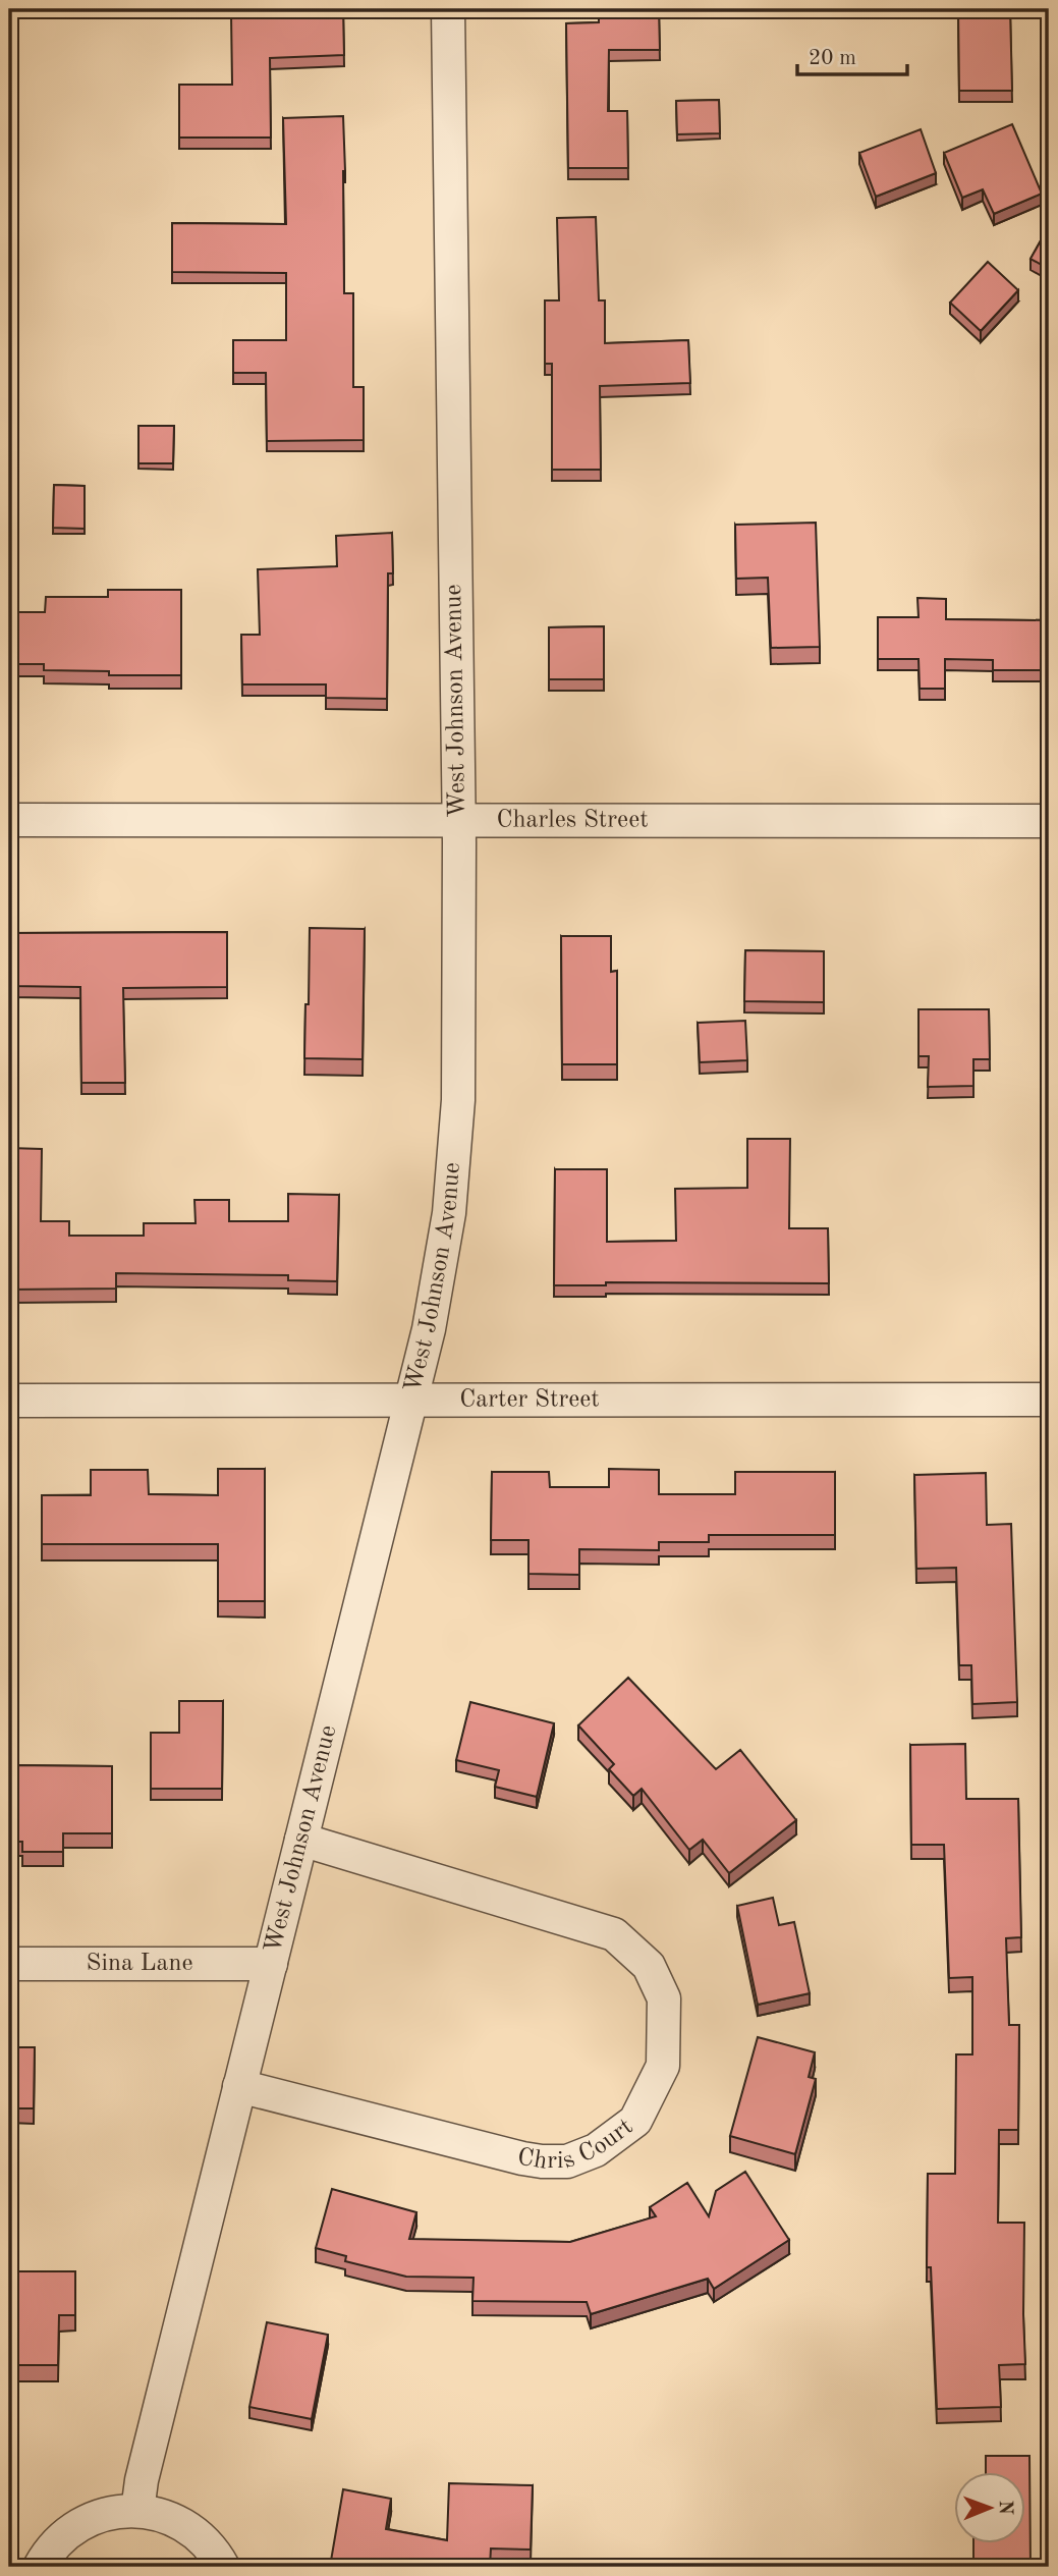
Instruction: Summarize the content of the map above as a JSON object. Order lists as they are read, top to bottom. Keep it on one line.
{"streets":{"street":["West Johnson Avenue","Charles Street","Carter Street","Sina Lane","Chris Court"]},"crossings":[["West Johnson Avenue","Charles Street"],["West Johnson Avenue","Carter Street"],["West Johnson Avenue","Sina Lane"],["West Johnson Avenue","Chris Court"]],"scale_bar":"20 m","north":"right"}
